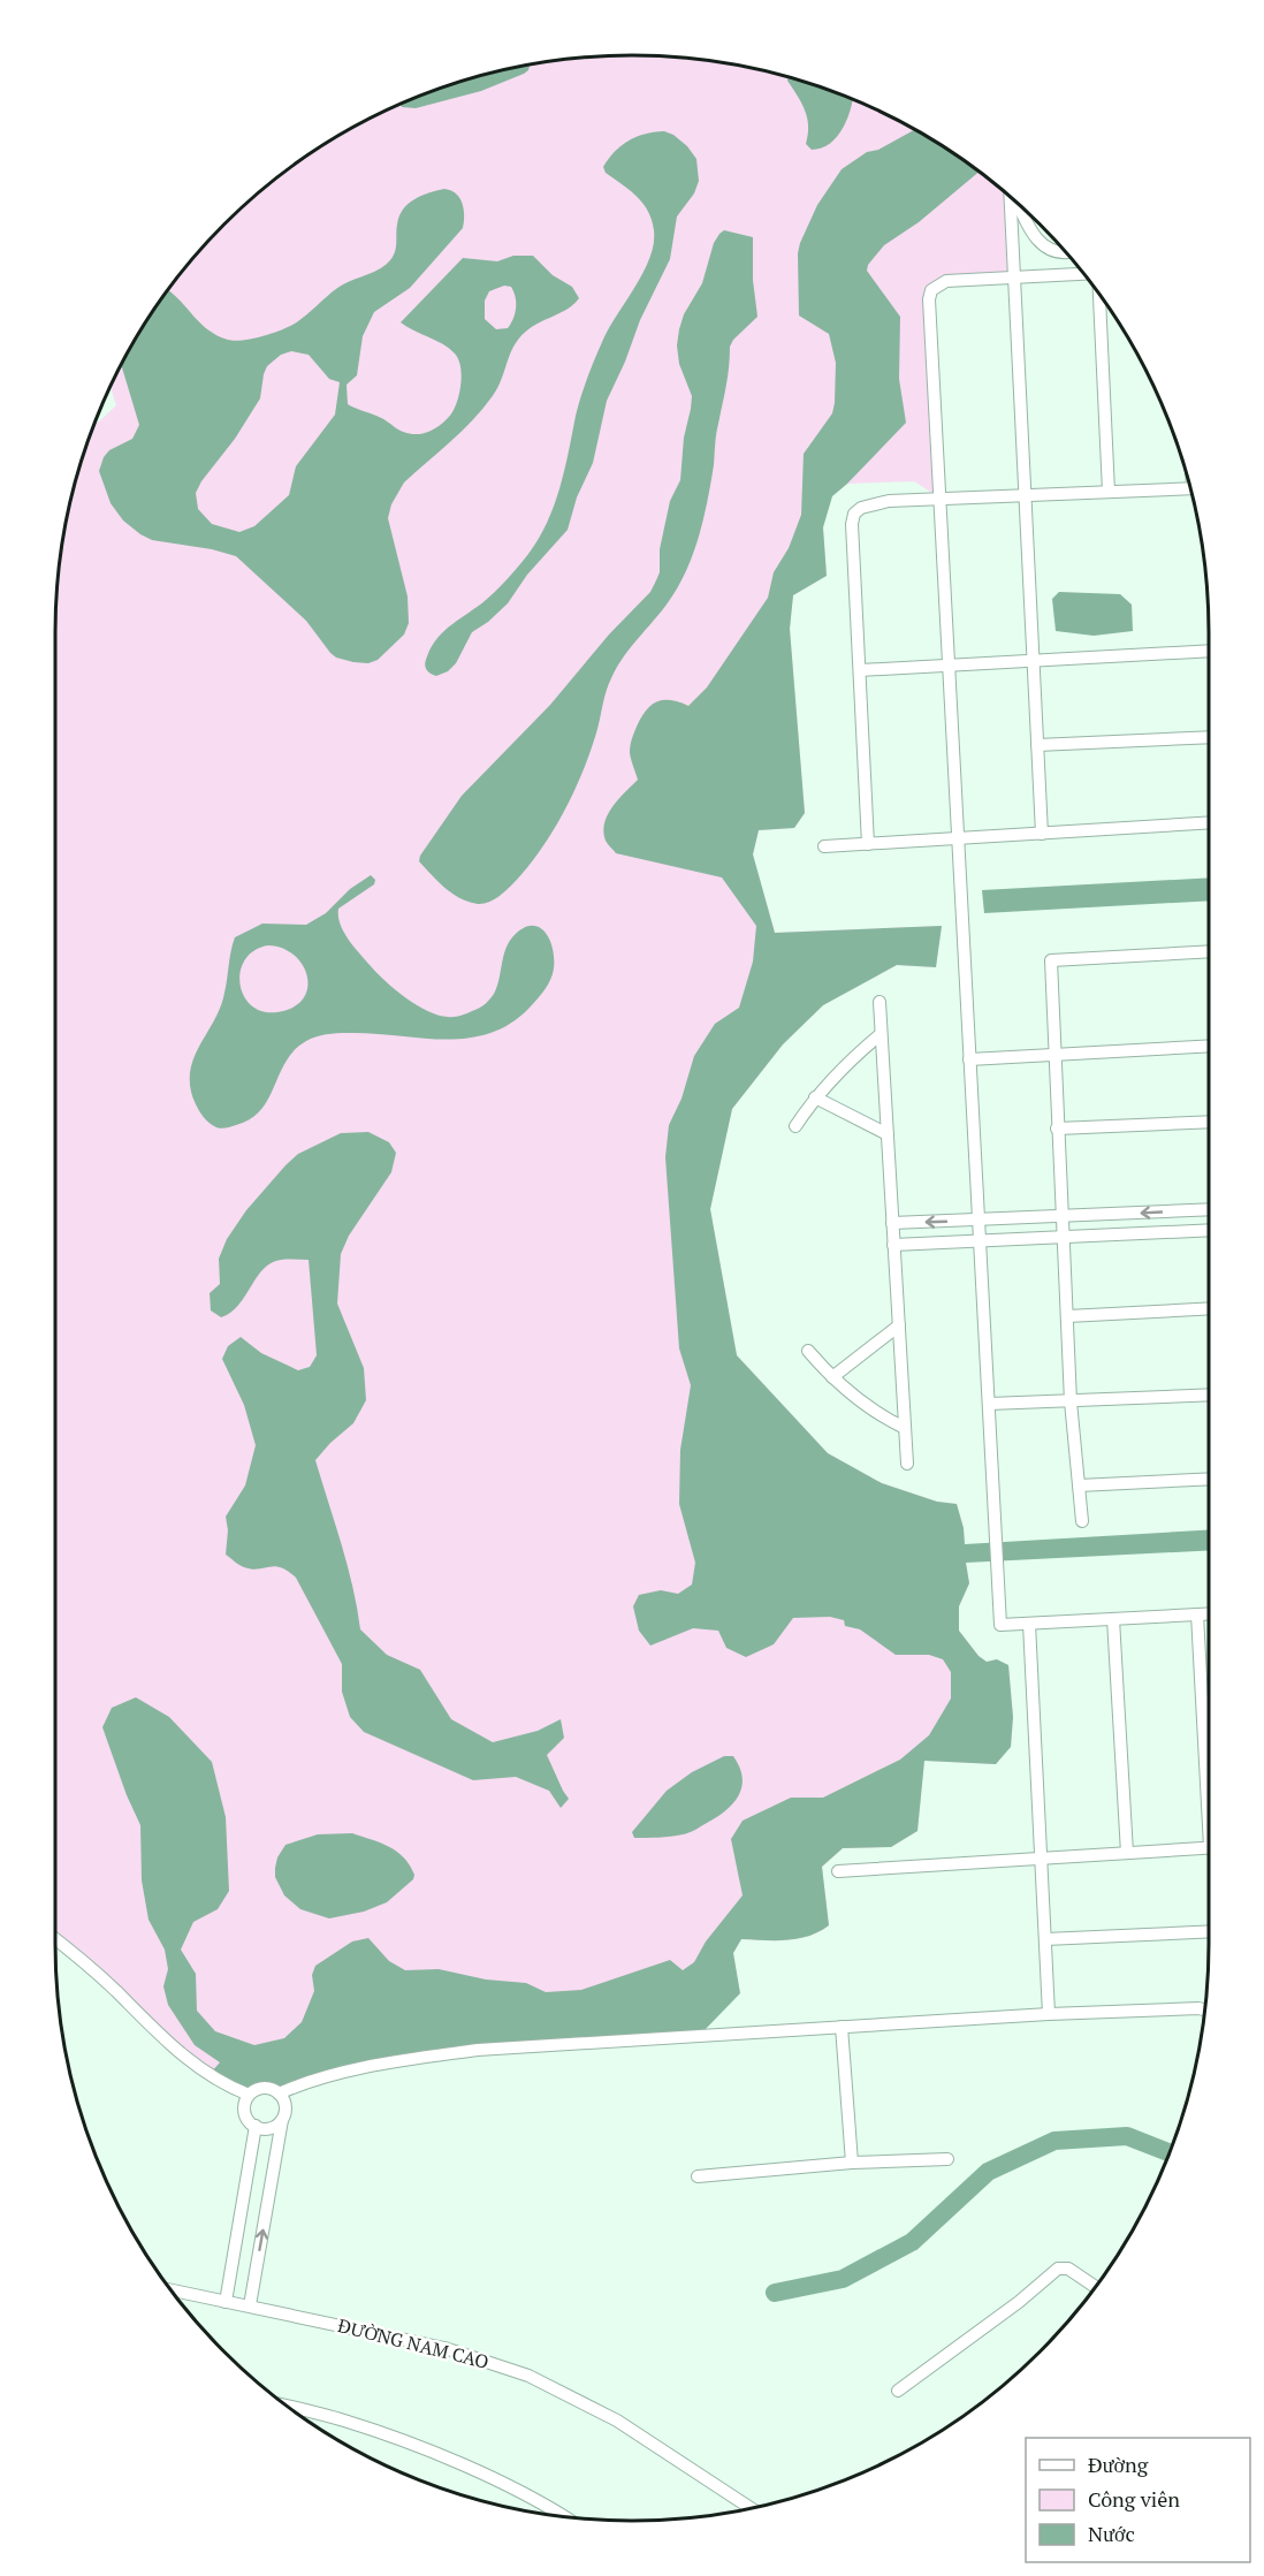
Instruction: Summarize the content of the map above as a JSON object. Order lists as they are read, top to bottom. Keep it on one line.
{"streets":{"street":["ĐƯỜNG NAM CAO"]},"legend":["Đường","Công viên","Nước"]}
